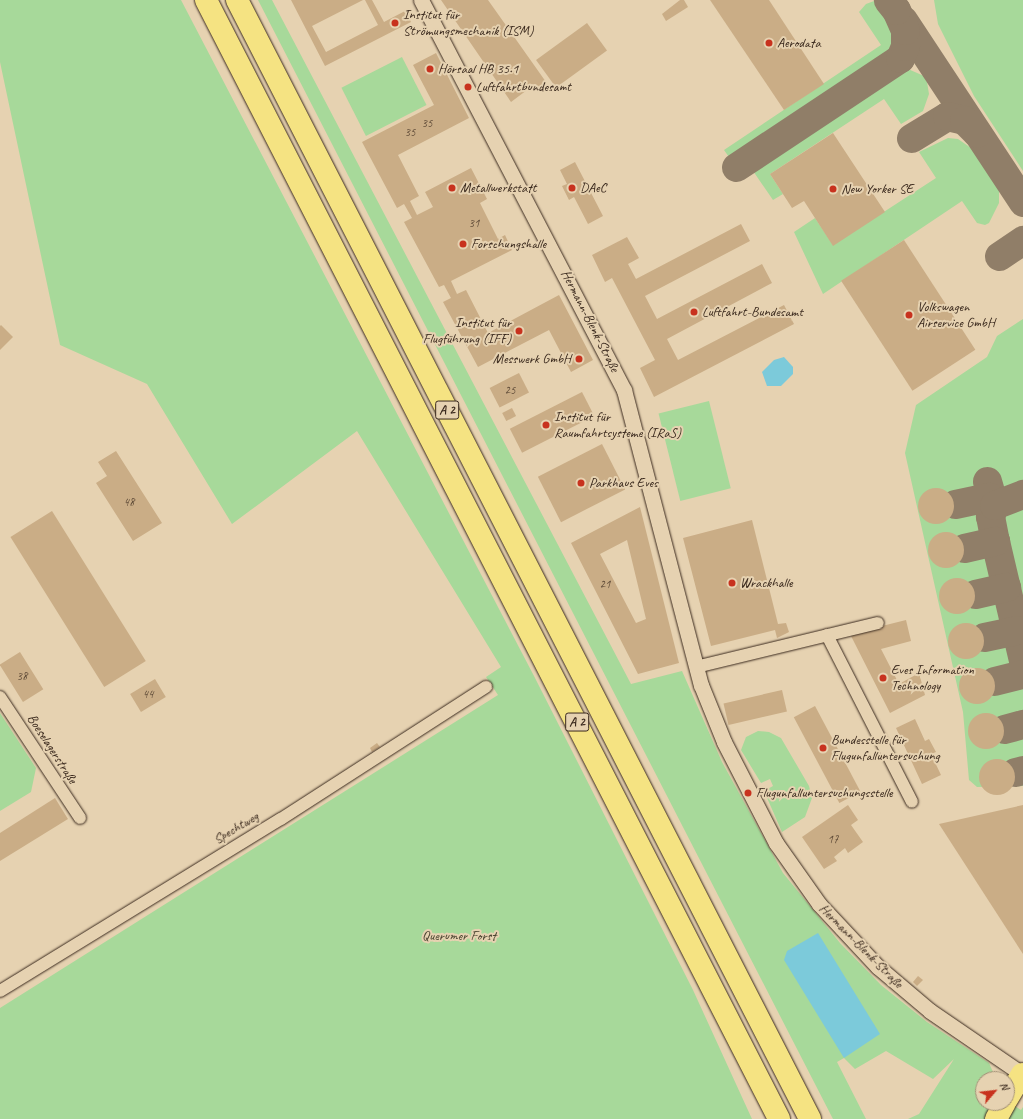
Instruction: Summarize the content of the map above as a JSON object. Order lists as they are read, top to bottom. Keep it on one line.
{"streets":{"highway":["A 2"],"street":["Hermann-Blenk-Straße","Boeselagerstraße","Spechtweg"]},"parks":["Querumer Forst"],"places":["Institut für Strömungsmechanik (ISM)","Aerodata","Hörsaal HB 35.1","Luftfahrtbundesamt","Metallwerkstatt","DAeC","New Yorker SE","Forschungshalle","Luftfahrt-Bundesamt","Volkswagen Airservice GmbH","Institut für Flugführung (IFF)","Messwerk GmbH","Institut für Raumfahrtsysteme (IRaS)","Parkhaus Eves","Wrackhalle","Eves Information Technology","Bundesstelle für Flugunfalluntersuchung","Flugunfalluntersuchungsstelle"],"house_numbers":["35","35","31","25","48","21","38","44","17"],"north":"top right"}
